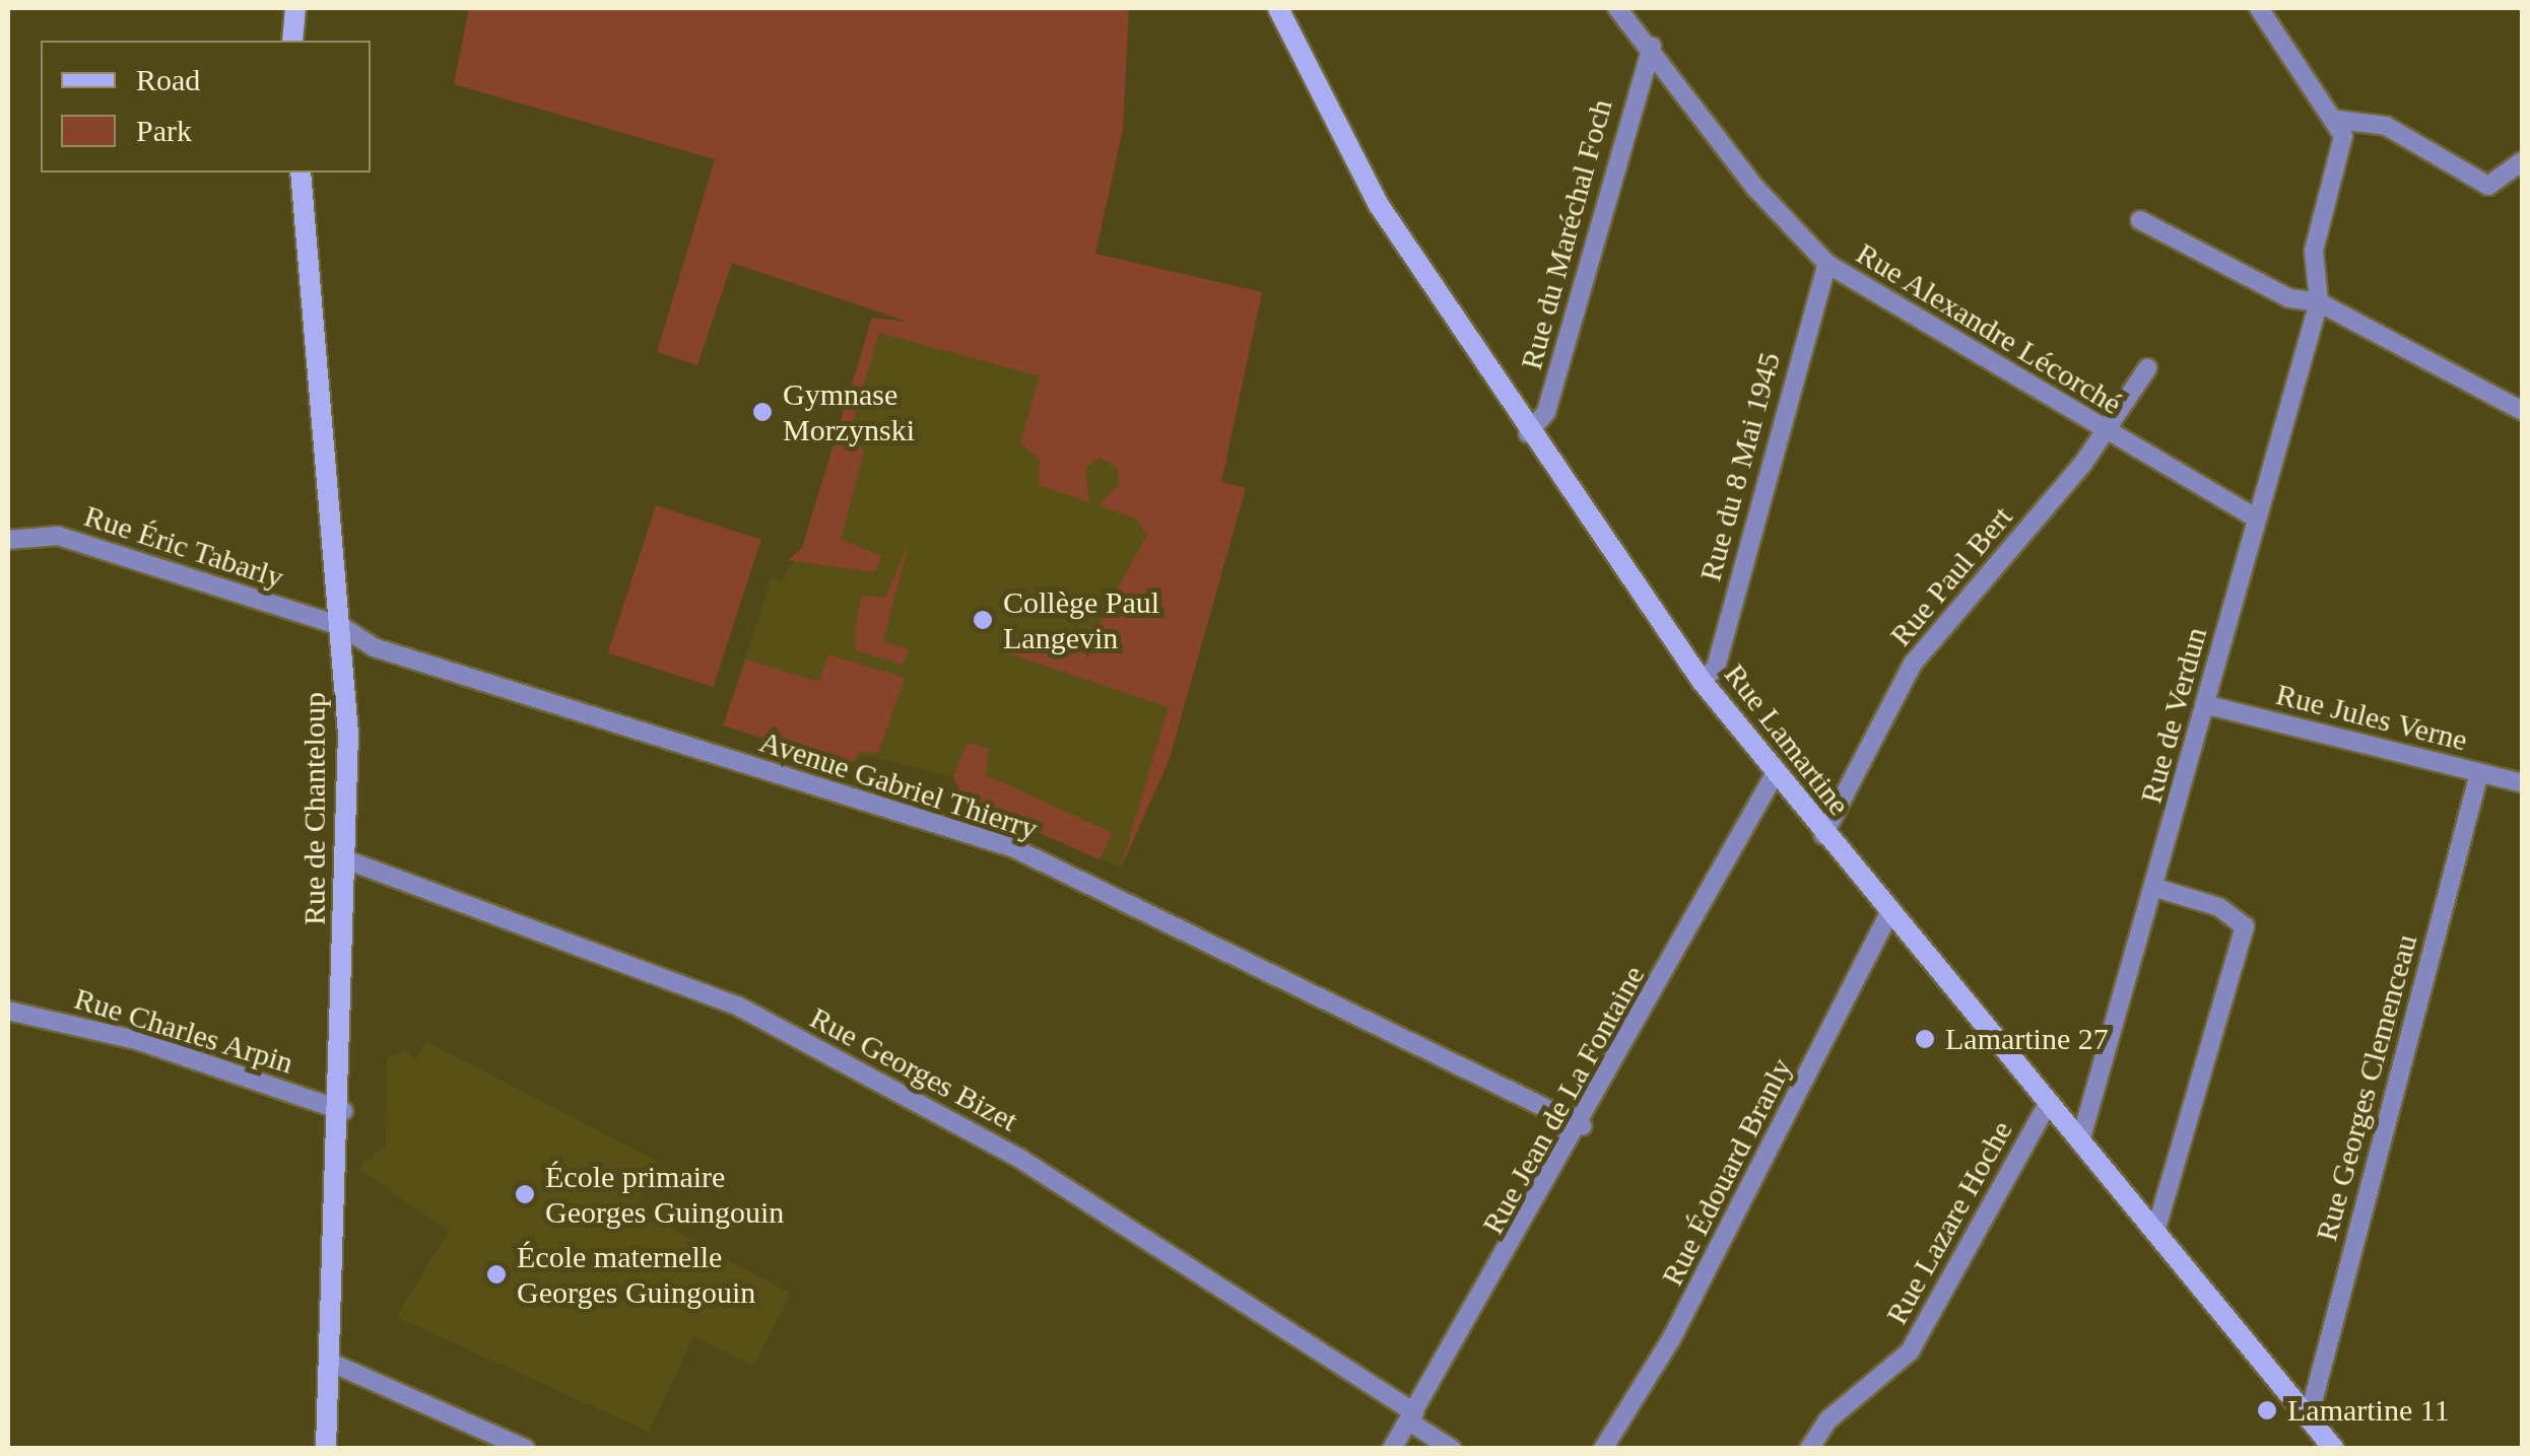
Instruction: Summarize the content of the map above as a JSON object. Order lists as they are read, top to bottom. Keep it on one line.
{"streets":{"street":["Rue du Maréchal Foch","Rue Alexandre Lécorché","Rue du 8 Mai 1945","Rue Éric Tabarly","Rue Paul Bert","Rue de Verdun","Rue Jules Verne","Rue Lamartine","Avenue Gabriel Thierry","Rue de Chanteloup","Rue Charles Arpin","Rue Georges Bizet","Rue Georges Clemenceau","Rue Jean de La Fontaine","Rue Édouard Branly","Rue Lazare Hoche"]},"crossings":[["Rue du Maréchal Foch","Rue Alexandre Lécorché"],["Rue du Maréchal Foch","Rue Lamartine"],["Rue Alexandre Lécorché","Rue du 8 Mai 1945"],["Rue Alexandre Lécorché","Rue Paul Bert"],["Rue Alexandre Lécorché","Rue de Verdun"],["Rue du 8 Mai 1945","Rue Lamartine"],["Rue Éric Tabarly","Avenue Gabriel Thierry"],["Rue Éric Tabarly","Rue de Chanteloup"],["Rue Paul Bert","Rue Lamartine"],["Rue de Verdun","Rue Jules Verne"],["Rue de Verdun","Rue Lamartine"],["Rue Jules Verne","Rue Georges Clemenceau"],["Rue Lamartine","Rue Georges Clemenceau"],["Rue Lamartine","Rue Jean de La Fontaine"],["Rue Lamartine","Rue Édouard Branly"],["Rue Lamartine","Rue Lazare Hoche"],["Avenue Gabriel Thierry","Rue de Chanteloup"],["Avenue Gabriel Thierry","Rue Jean de La Fontaine"],["Rue de Chanteloup","Rue Charles Arpin"],["Rue de Chanteloup","Rue Georges Bizet"],["Rue Georges Bizet","Rue Jean de La Fontaine"]],"places":["Gymnase Morzynski","Collège Paul Langevin","Lamartine 27","École primaire Georges Guingouin","École maternelle Georges Guingouin","Lamartine 11"],"legend":["Road","Park"]}
